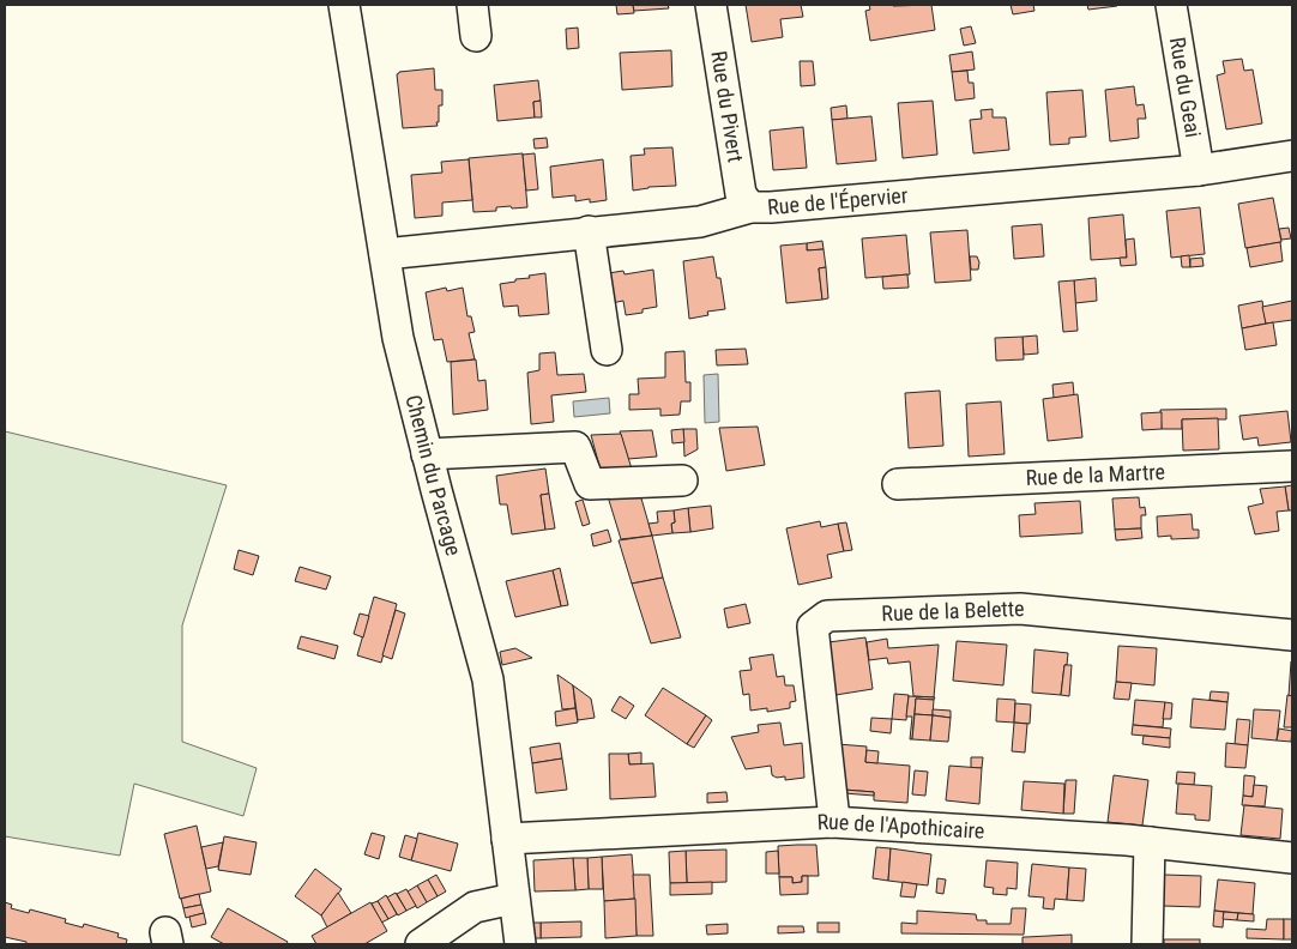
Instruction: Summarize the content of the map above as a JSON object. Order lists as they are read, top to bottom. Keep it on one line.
{"streets":{"street":["Rue du Geai","Rue du Pivert","Rue de l'Épervier","Chemin du Parcage","Rue de la Martre","Rue de la Belette","Rue de l'Apothicaire"]},"crossings":[["Rue du Geai","Rue de l'Épervier"],["Rue du Pivert","Rue de l'Épervier"],["Rue de l'Épervier","Chemin du Parcage"],["Chemin du Parcage","Rue de l'Apothicaire"],["Rue de la Belette","Rue de l'Apothicaire"]]}
